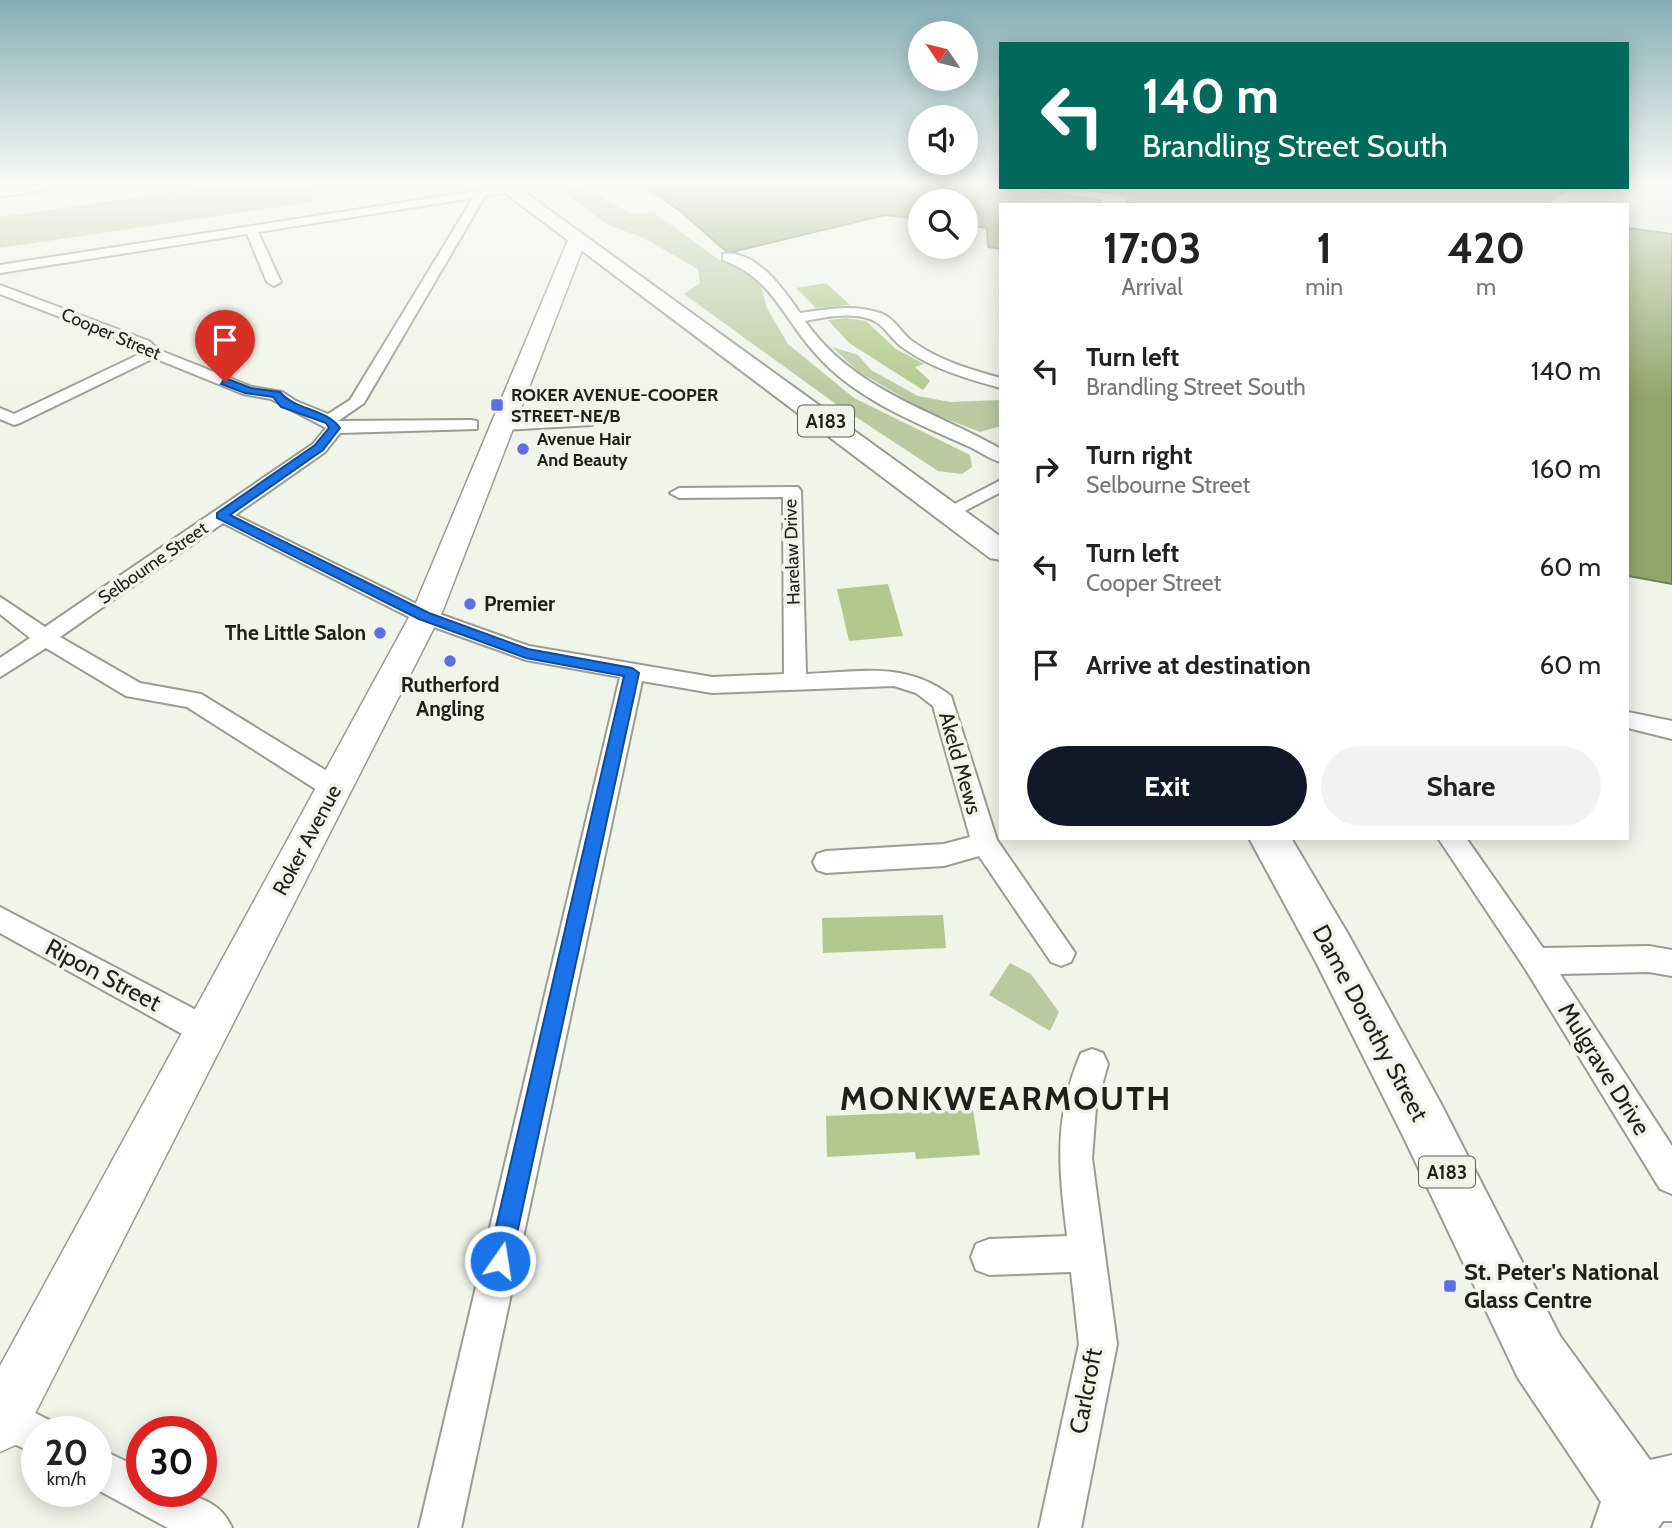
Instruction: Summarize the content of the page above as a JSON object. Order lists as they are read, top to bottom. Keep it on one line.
{"streets":{"main road":["A183","Dame Dorothy Street"],"street":["Cooper Street","Harelaw Drive","Selbourne Street","Akeld Mews","Roker Avenue","Ripon Street","Mulgrave Drive","Carlcroft"]},"crossings":[["Cooper Street","Selbourne Street"],["Harelaw Drive","Akeld Mews"],["Selbourne Street","Akeld Mews"],["Akeld Mews","Roker Avenue"],["Roker Avenue","Ripon Street"]],"districts":["MONKWEARMOUTH"],"places":{"transit":["ROKER AVENUE-COOPER STREET-NE/B","St. Peter's National Glass Centre"],"other":["Avenue Hair And Beauty","Premier","The Little Salon","Rutherford Angling"]},"north":"top left","page":{"turn":["140 m","Brandling Street South"],"eta":["17:03","Arrival","1","min","420","m"],"list":[{"name":"Turn left","note":"Brandling Street South","value":"140 m"},{"name":"Turn right","note":"Selbourne Street","value":"160 m"},{"name":"Turn left","note":"Cooper Street","value":"60 m"},{"name":"Arrive at destination","value":"60 m"}],"buttons":["Exit","Share"],"speed":"20 km/h","limit":"30"}}
